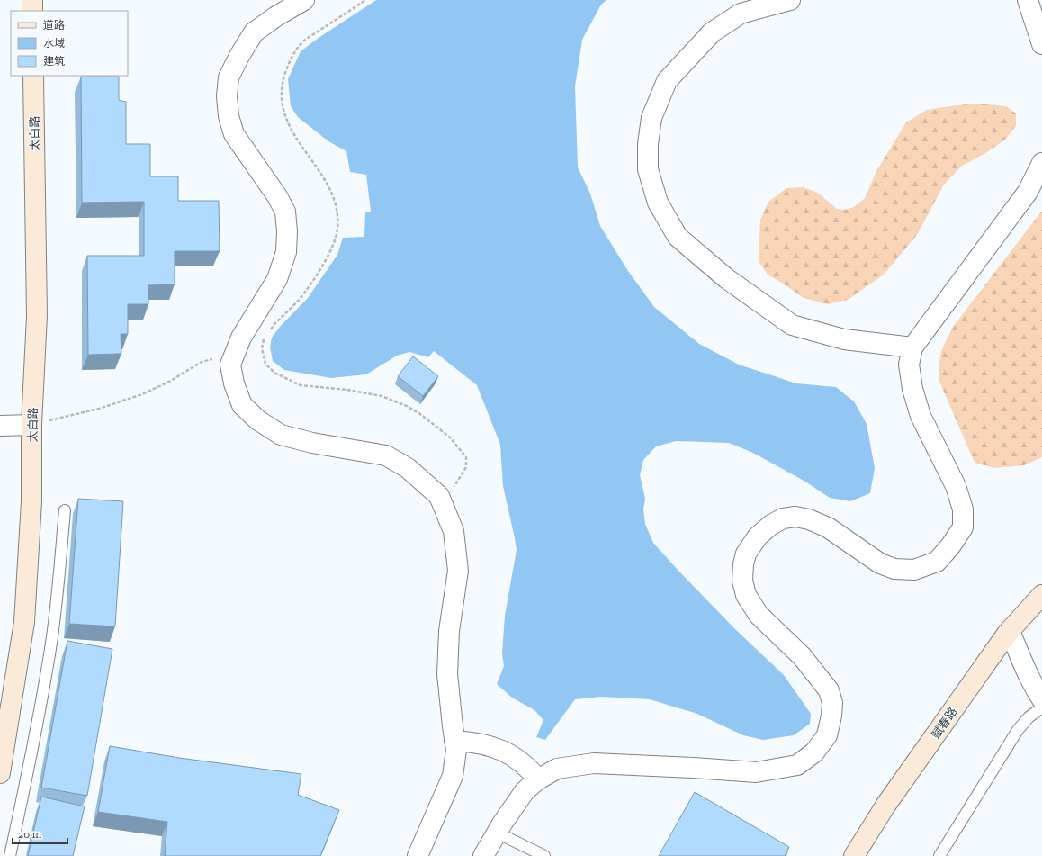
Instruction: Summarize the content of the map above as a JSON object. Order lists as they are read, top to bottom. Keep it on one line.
{"streets":{"street":["太白路","赋春路"]},"legend":["道路","水域","建筑"],"scale_bar":"20 m"}
